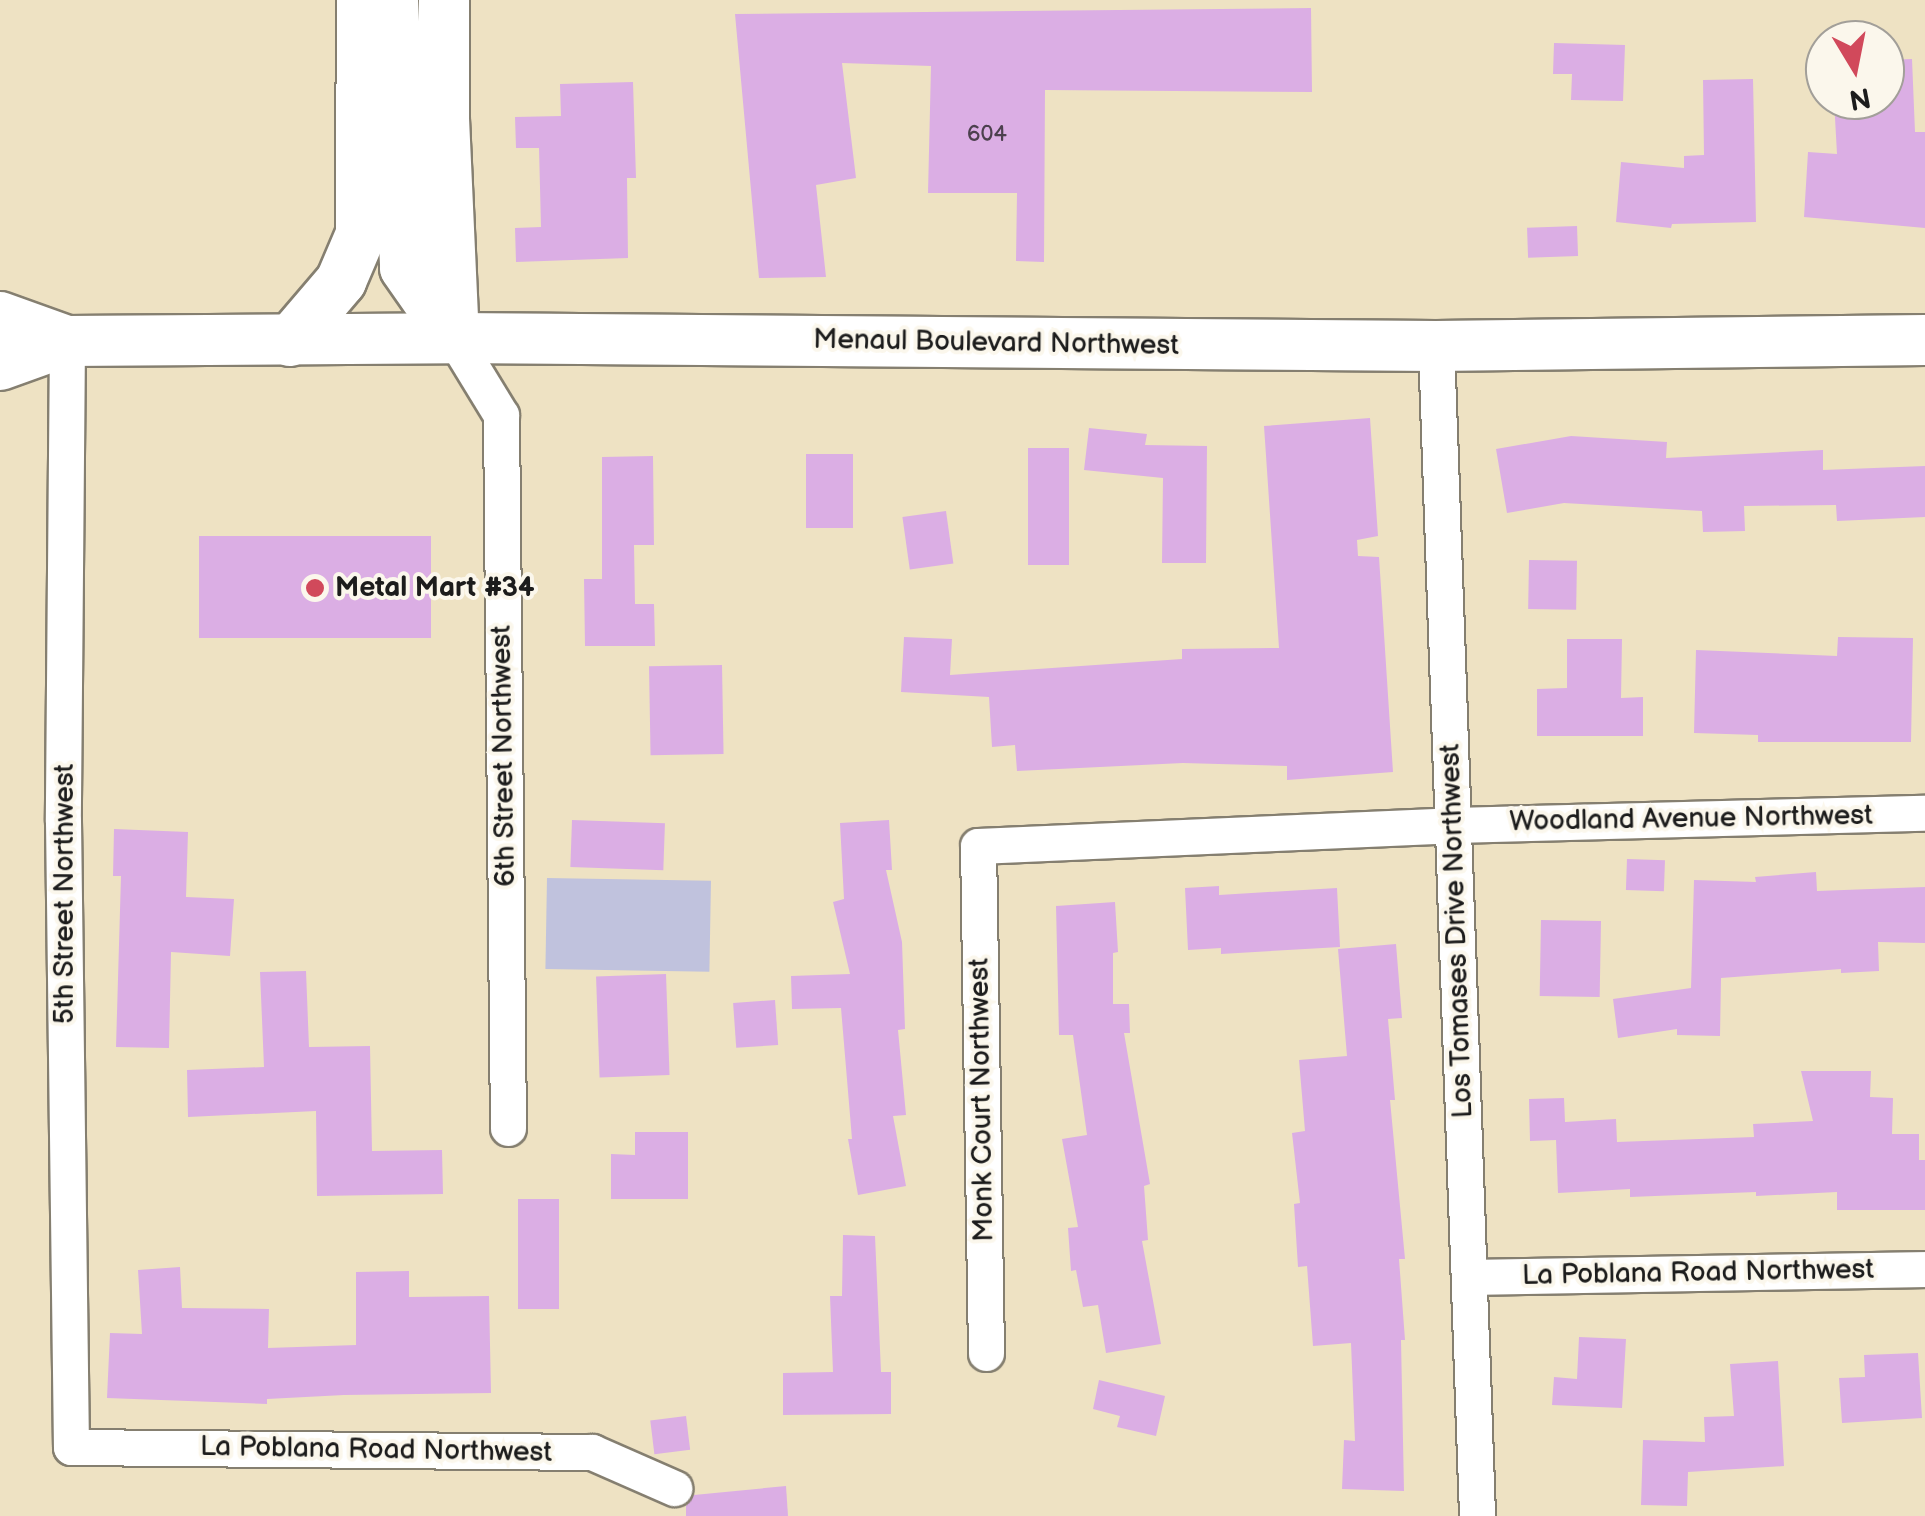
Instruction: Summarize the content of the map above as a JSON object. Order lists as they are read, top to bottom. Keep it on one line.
{"streets":{"main road":["Menaul Boulevard Northwest","6th Street Northwest"],"street":["Woodland Avenue Northwest","5th Street Northwest","Los Tomases Drive Northwest","Monk Court Northwest","La Poblana Road Northwest"]},"crossings":[["Menaul Boulevard Northwest","6th Street Northwest"],["Menaul Boulevard Northwest","5th Street Northwest"],["Menaul Boulevard Northwest","Los Tomases Drive Northwest"],["Woodland Avenue Northwest","Los Tomases Drive Northwest"],["Woodland Avenue Northwest","Monk Court Northwest"],["5th Street Northwest","La Poblana Road Northwest"],["Los Tomases Drive Northwest","La Poblana Road Northwest"]],"places":["Metal Mart #34"],"house_numbers":["604"],"north":"bottom"}
